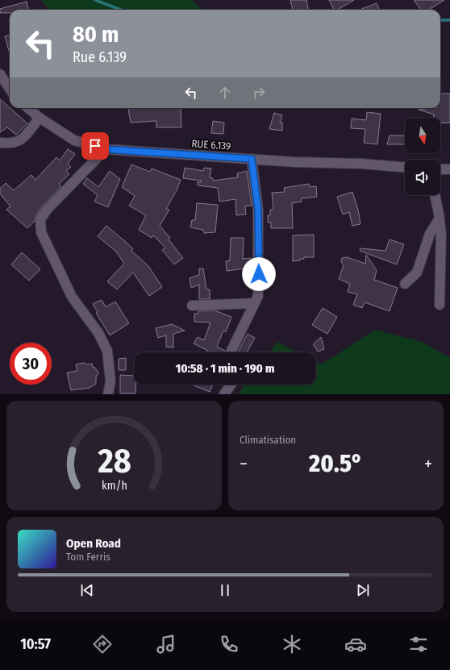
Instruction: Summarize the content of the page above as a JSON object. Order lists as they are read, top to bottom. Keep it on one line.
{"streets":{"street":["RUE 6.139"]},"north":"bottom","page":{"turn":["80 m","Rue 6.139"],"limit":"30","trip":"10:58 · 1 min · 190 m","tile":"Climatisation","heat":["−","20.5°","+"],"song":["Open Road","Tom Ferris"],"tabs":"10:57","gauge":["28","km/h"]}}
